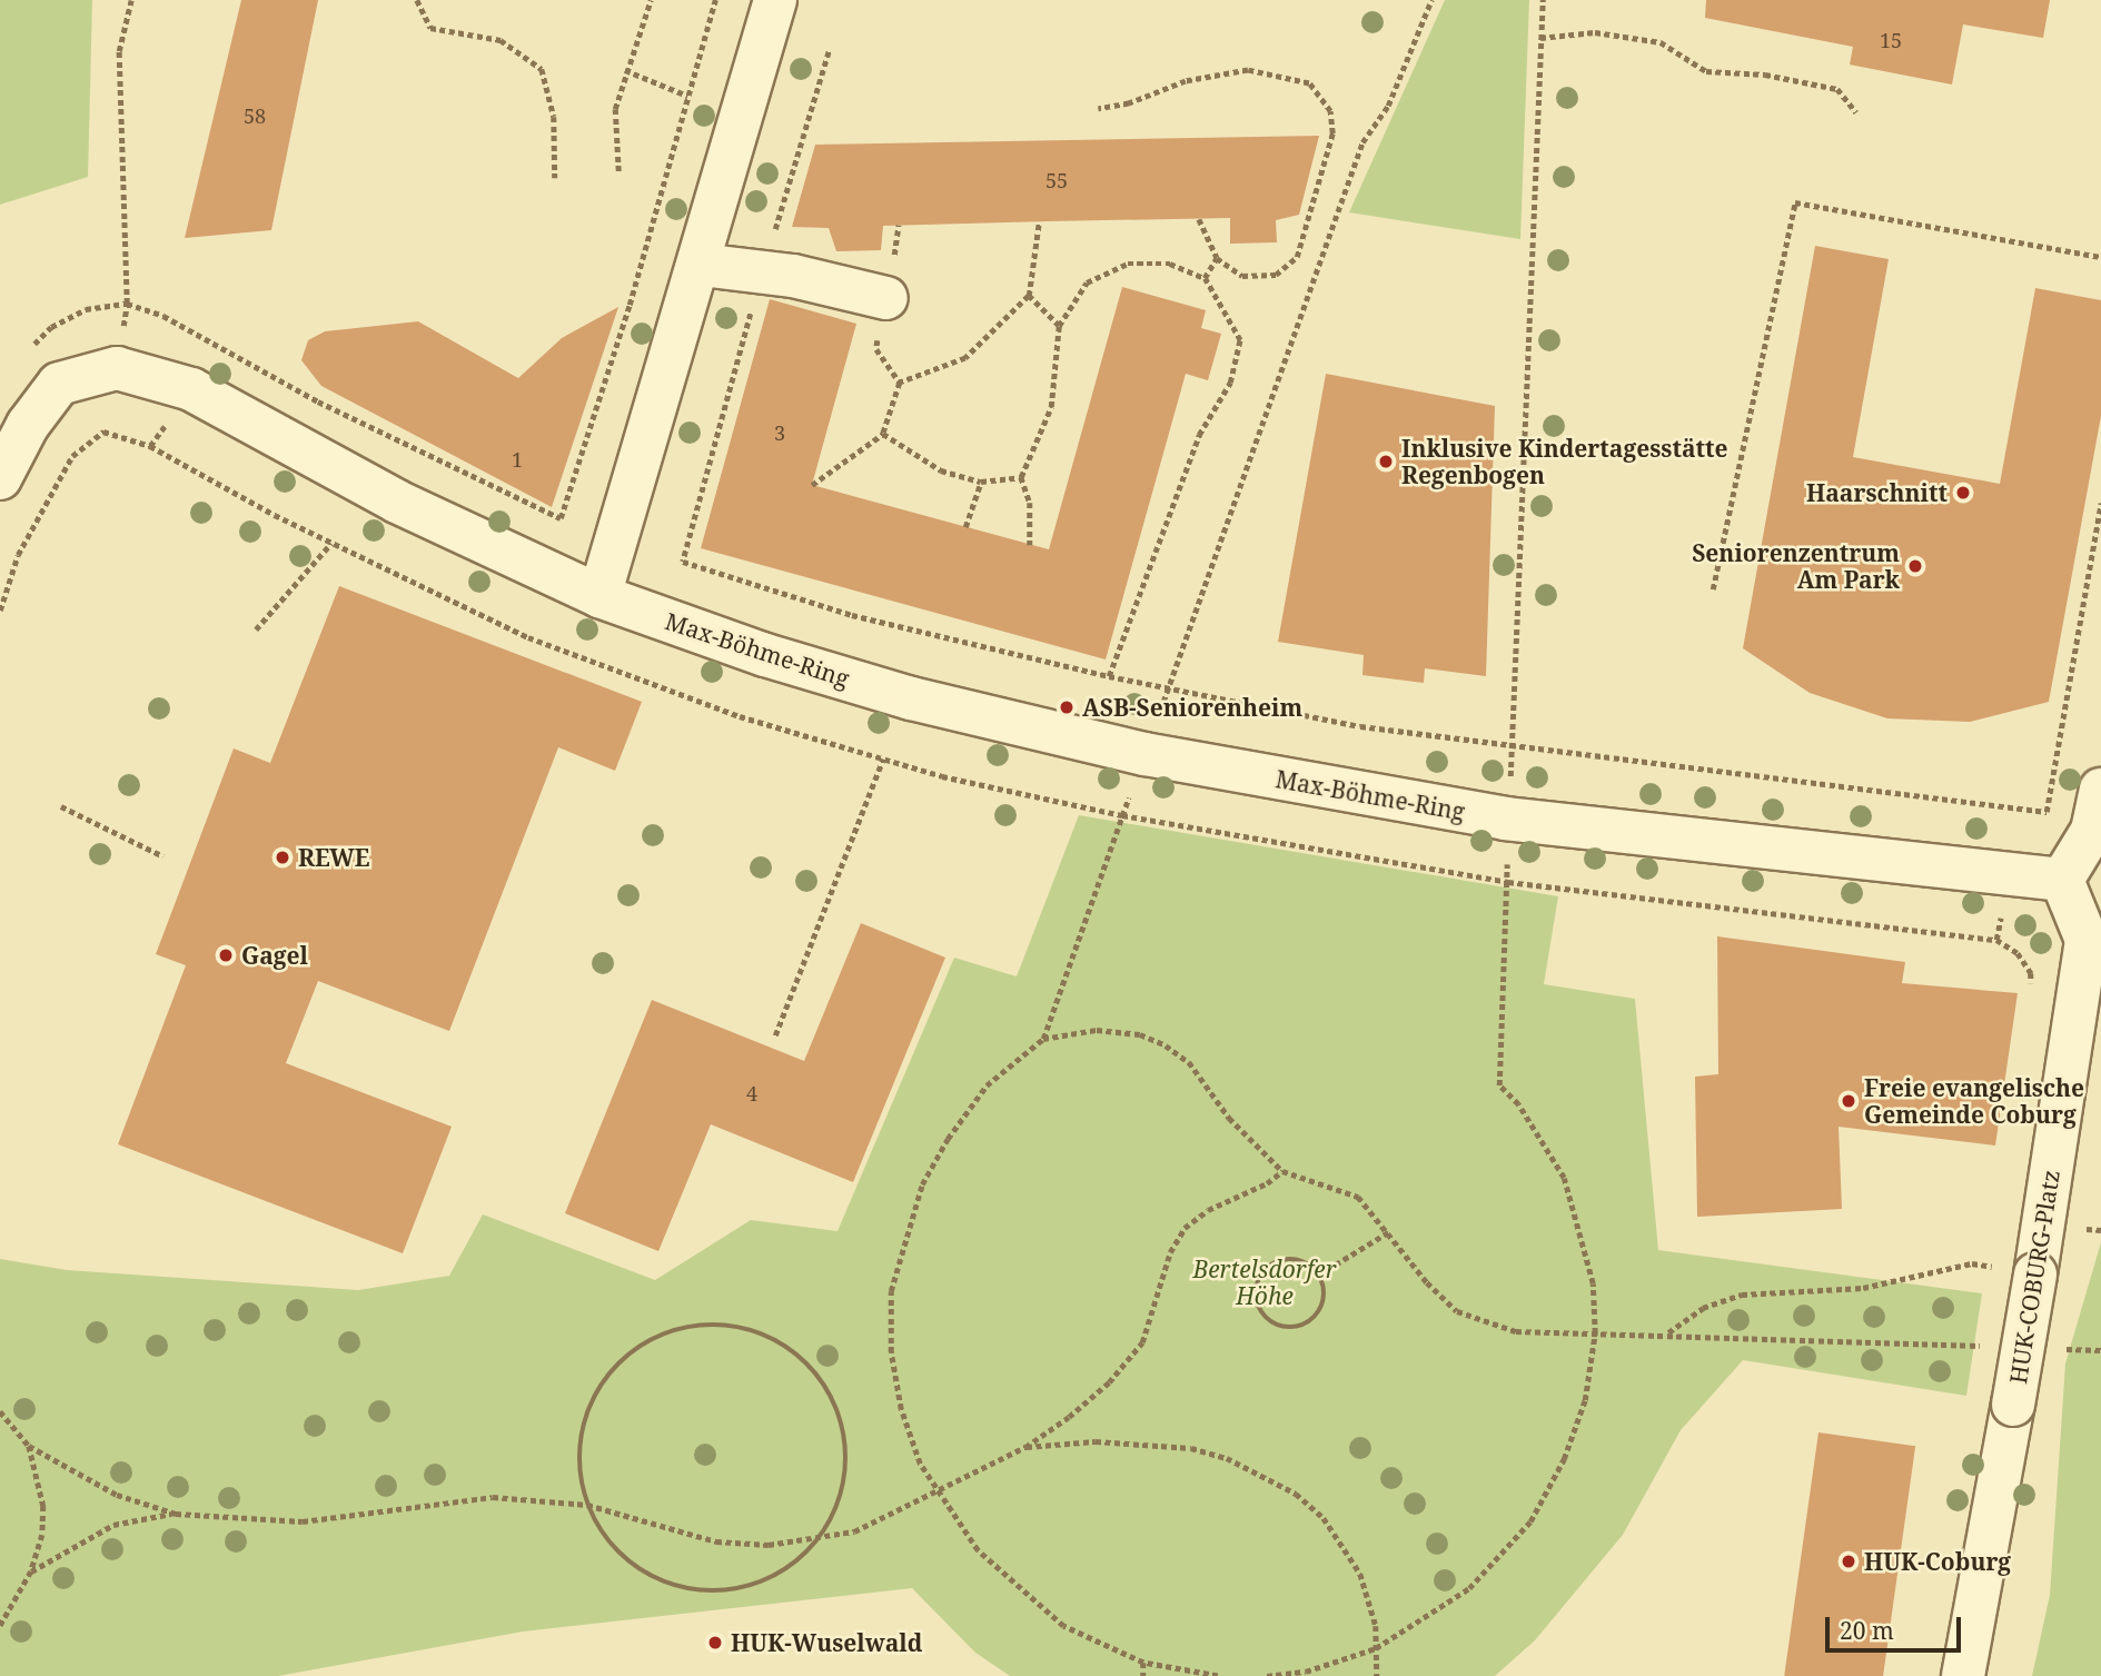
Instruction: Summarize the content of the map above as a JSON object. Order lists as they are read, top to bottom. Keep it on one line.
{"streets":{"street":["Max-Böhme-Ring","HUK-COBURG-Platz"]},"crossings":[["Max-Böhme-Ring","HUK-COBURG-Platz"]],"parks":["Bertelsdorfer Höhe"],"places":["Inklusive Kindertagesstätte Regenbogen","Haarschnitt","Seniorenzentrum Am Park","ASB-Seniorenheim","REWE","Gagel","Freie evangelische Gemeinde Coburg","HUK-Coburg","HUK-Wuselwald"],"house_numbers":["15","58","55","3","1","4"],"scale_bar":"20 m"}
